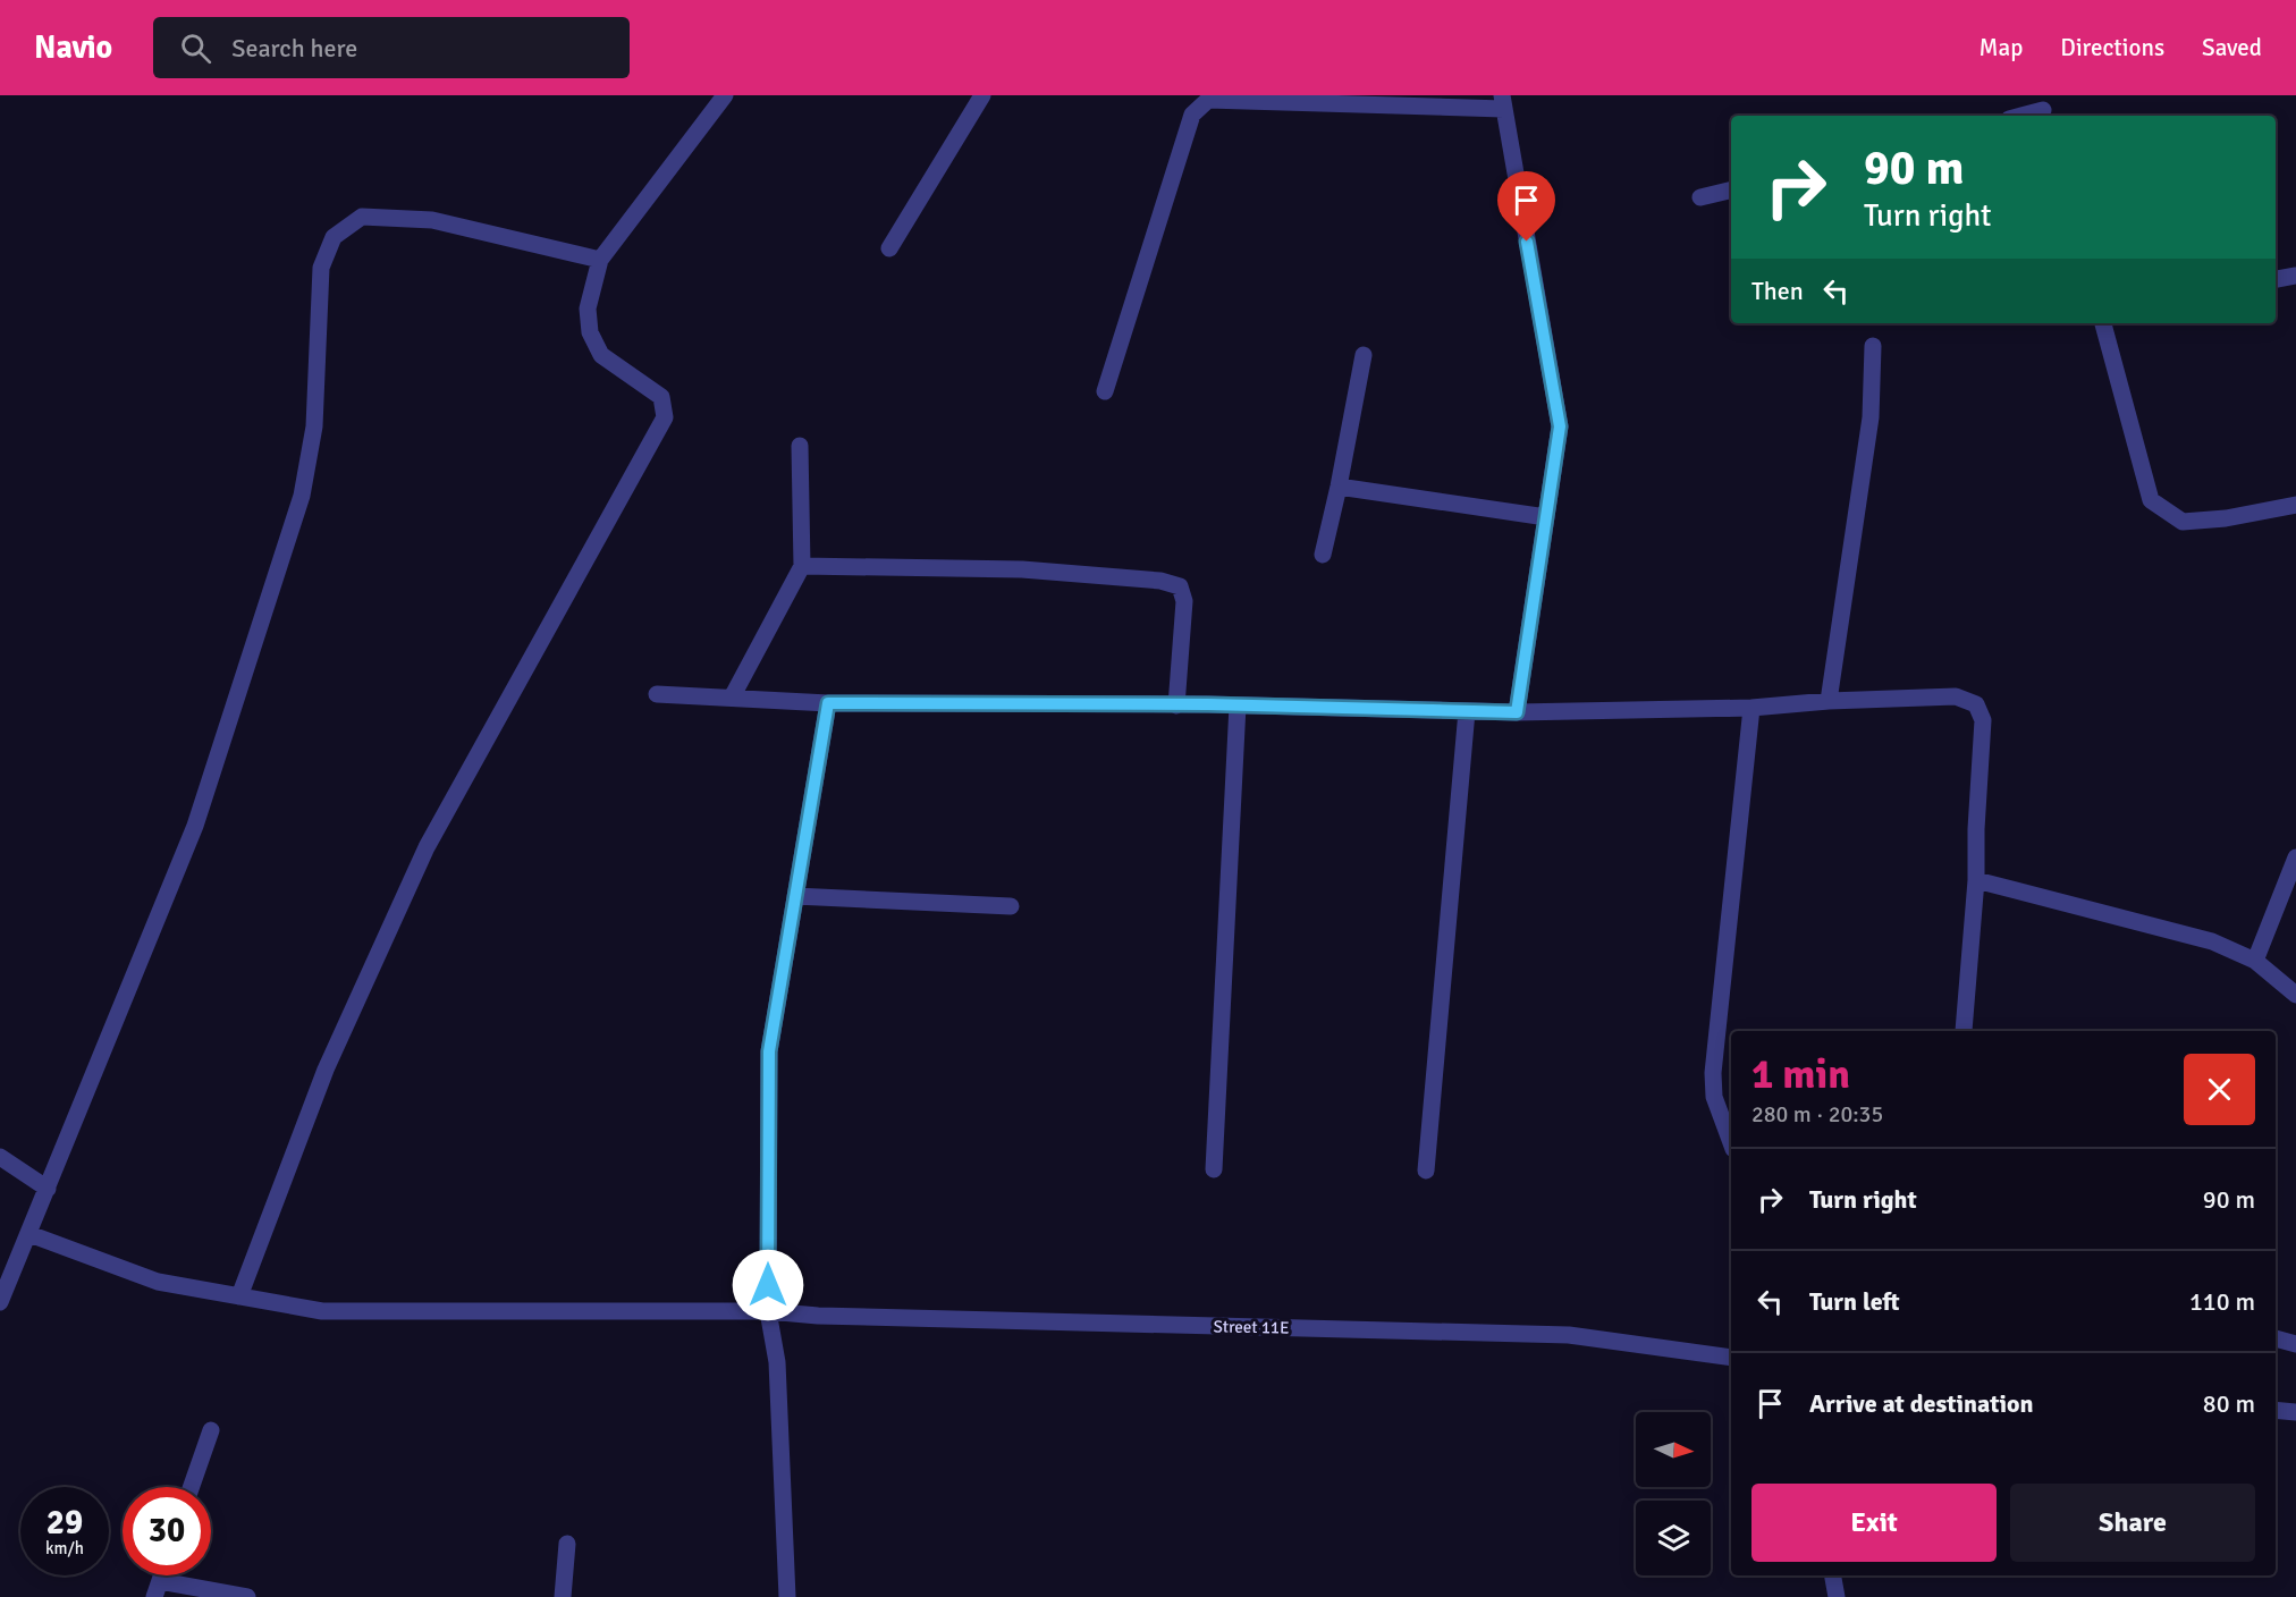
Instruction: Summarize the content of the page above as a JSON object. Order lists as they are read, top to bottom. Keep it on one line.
{"streets":{"street":["Street 11E"]},"north":"right","page":{"header":"Navio","search":"Search here","nav":["Map","Directions","Saved"],"turn":["90 m","Turn right"],"then":"Then","heading":["1 min","280 m · 20:35"],"list":[{"name":"Turn right","value":"90 m"},{"name":"Turn left","value":"110 m"},{"name":"Arrive at destination","value":"80 m"}],"buttons":["Exit","Share"],"speed":"29 km/h","limit":"30"}}
